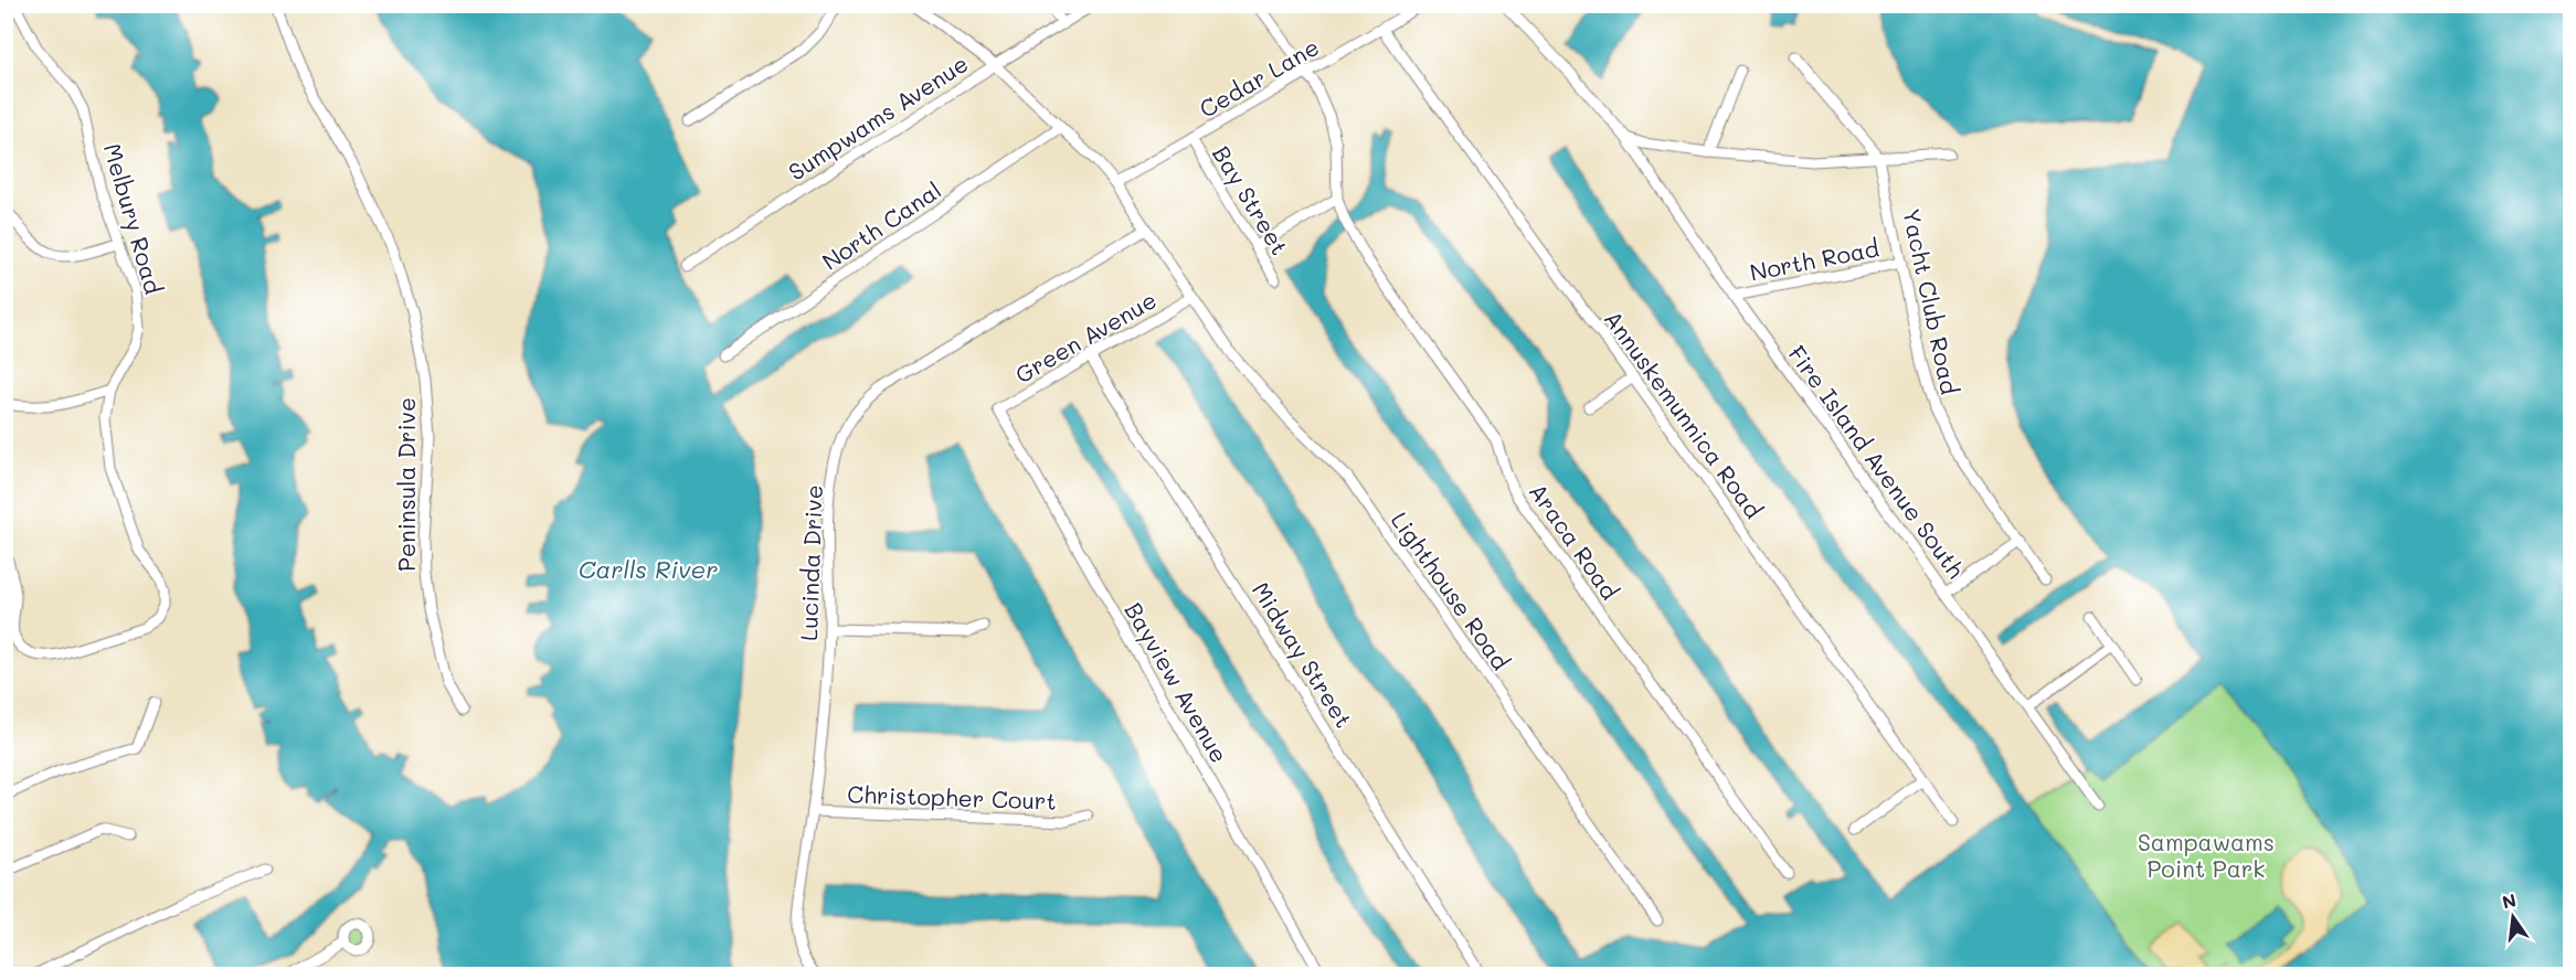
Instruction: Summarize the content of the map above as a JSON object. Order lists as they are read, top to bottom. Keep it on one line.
{"streets":{"street":["Cedar Lane","Sumpwams Avenue","Bay Street","Melbury Road","North Canal","North Road","Yacht Club Road","Green Avenue","Annuskemunnica Road","Fire Island Avenue South","Peninsula Drive","Araca Road","Lucinda Drive","Lighthouse Road","Midway Street","Bayview Avenue","Christopher Court"]},"crossings":[["Cedar Lane","Bay Street"],["Cedar Lane","Annuskemunnica Road"],["Cedar Lane","Araca Road"],["North Road","Yacht Club Road"],["North Road","Fire Island Avenue South"],["Green Avenue","Lighthouse Road"],["Green Avenue","Midway Street"],["Green Avenue","Bayview Avenue"],["Lucinda Drive","Christopher Court"]],"water":["Carlls River"],"parks":["Sampawams Point Park"],"north":"top"}
